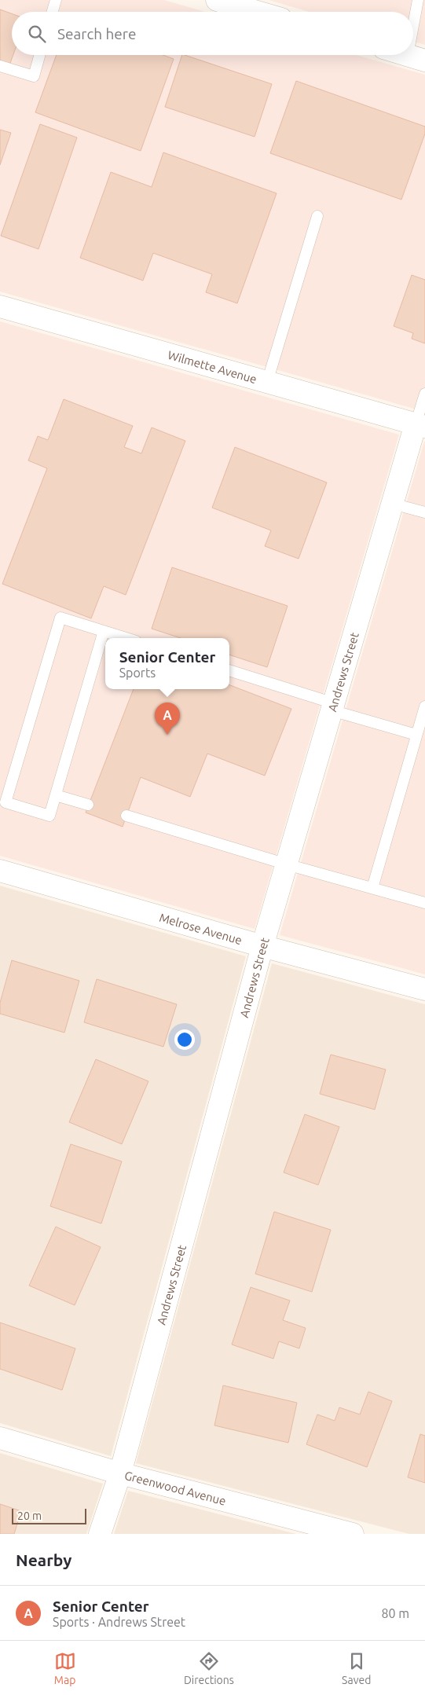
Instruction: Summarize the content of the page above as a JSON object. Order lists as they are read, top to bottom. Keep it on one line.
{"streets":{"street":["Wilmette Avenue","Andrews Street","Melrose Avenue","Greenwood Avenue"]},"crossings":[["Wilmette Avenue","Andrews Street"],["Andrews Street","Melrose Avenue"],["Andrews Street","Greenwood Avenue"]],"scale_bar":"20 m","page":{"search":"Search here","popup":["Senior Center","Sports"],"pins":"A","scale":"20 m","heading":"Nearby","list":[{"mark":"A","name":"Senior Center","note":"Sports · Andrews Street","value":"80 m"}],"nav":["Map","Directions","Saved"]}}
